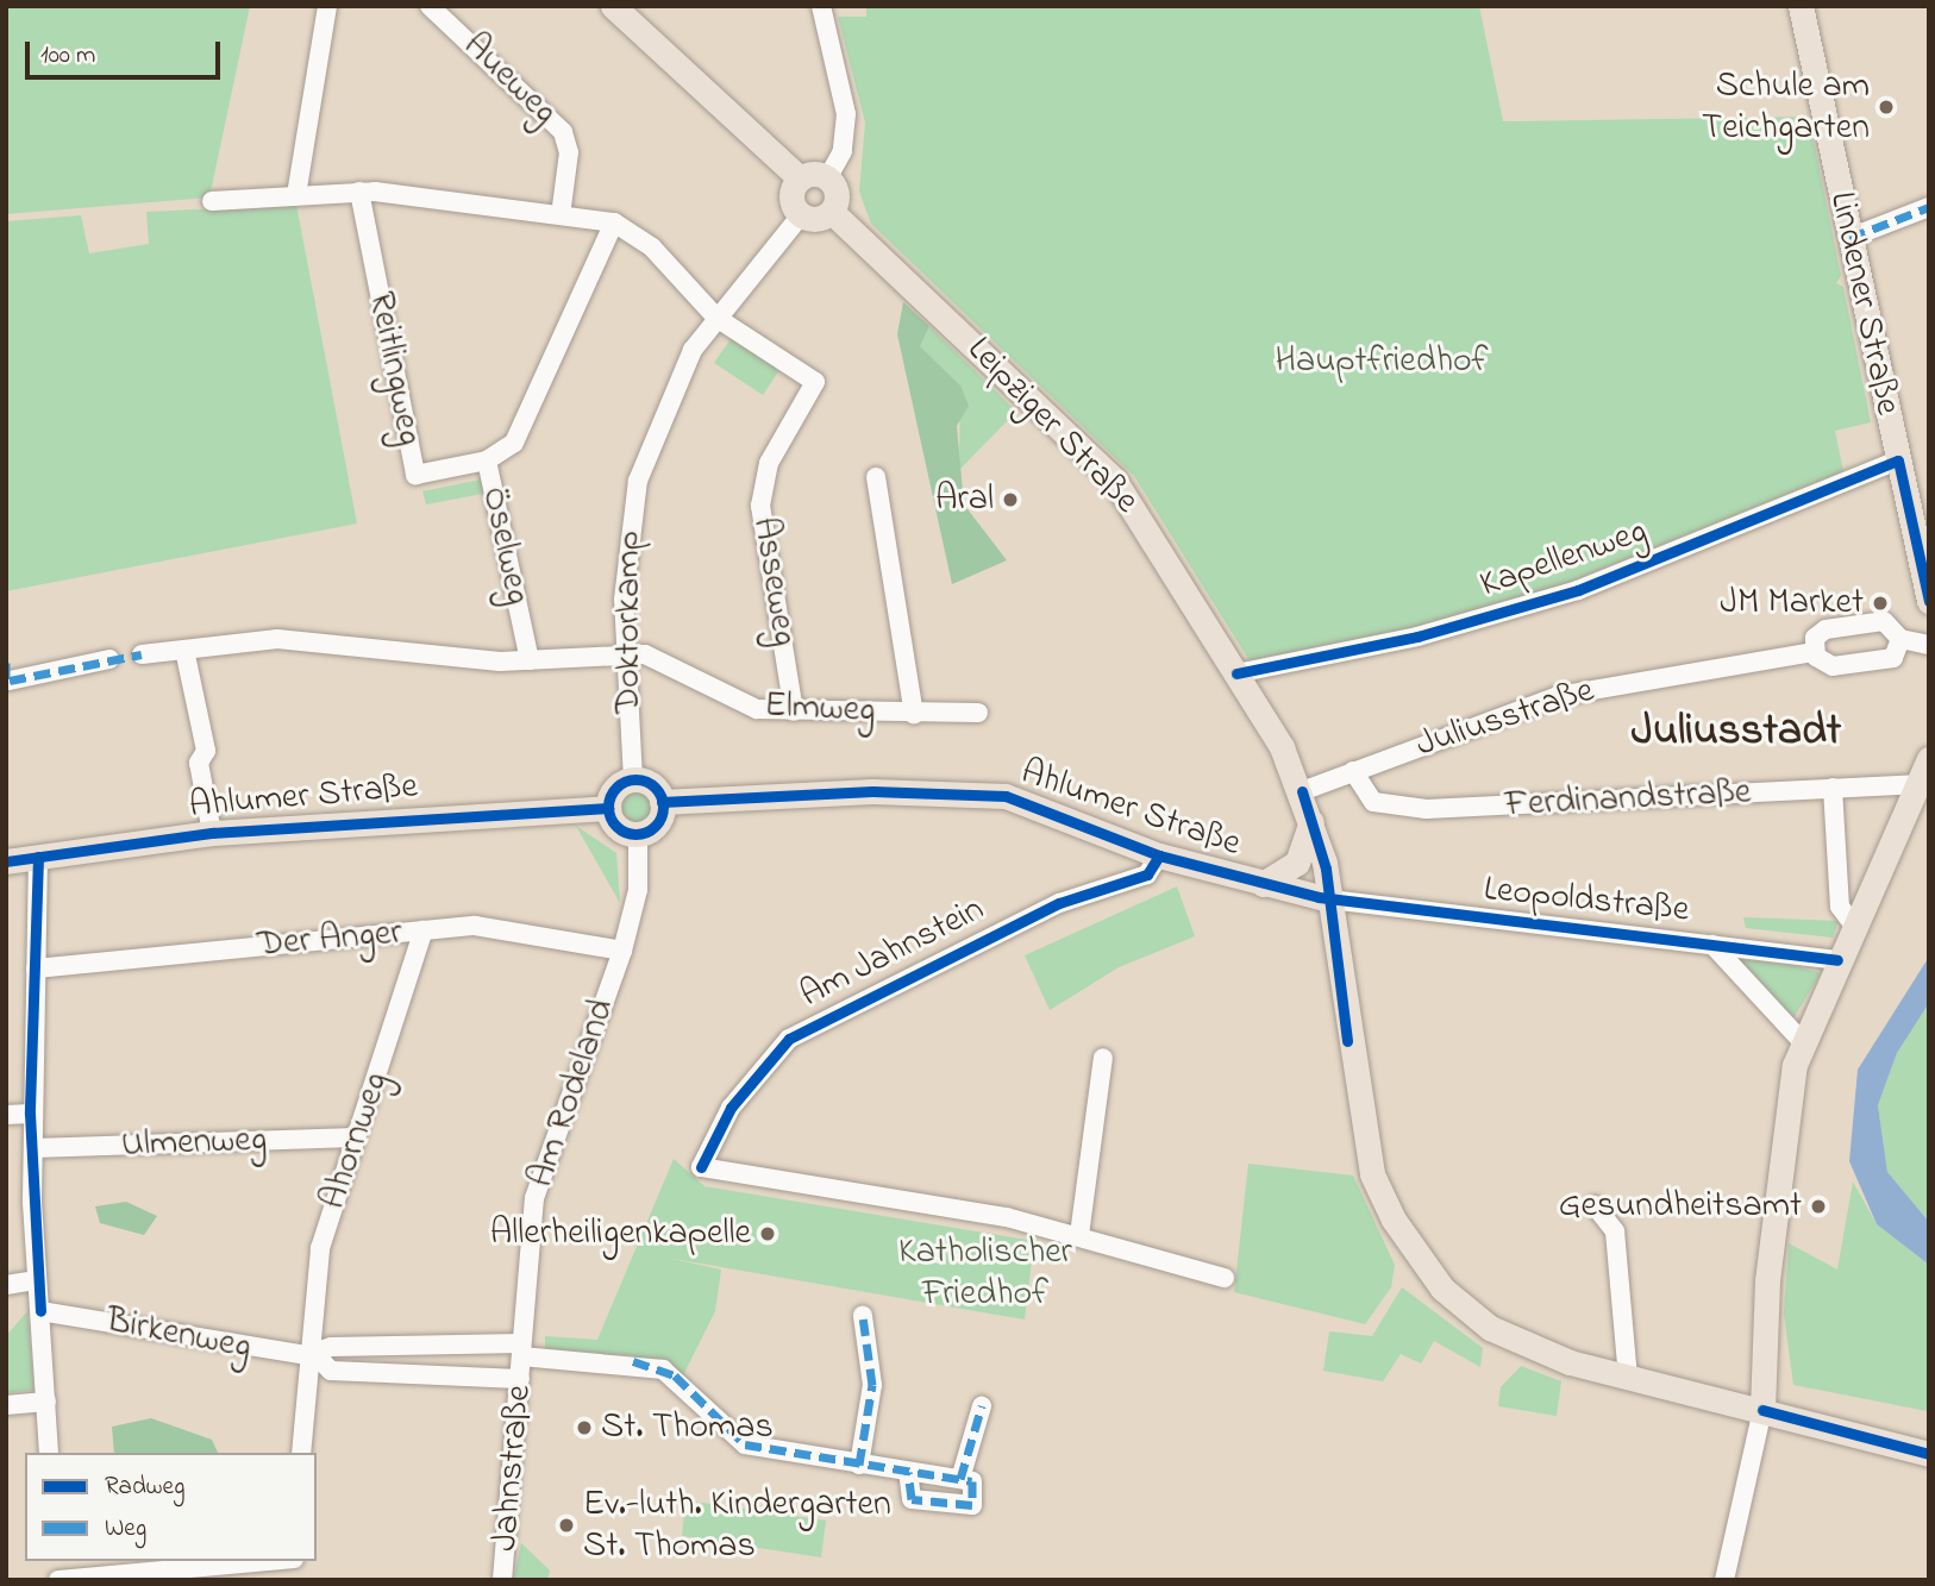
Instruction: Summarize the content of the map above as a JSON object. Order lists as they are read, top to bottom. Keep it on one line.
{"streets":{"main road":["Lindener Straße","Leipziger Straße","Ahlumer Straße"],"street":["Aueweg","Reitlingweg","Öselweg","Kapellenweg","Asseweg","Doktorkamp","Elmweg","Juliusstraße","Ferdinandstraße","Leopoldstraße","Der Anger","Am Jahnstein","Am Rodeland","Ahornweg","Ulmenweg","Birkenweg","Jahnstraße"]},"crossings":[["Lindener Straße","Kapellenweg"],["Reitlingweg","Öselweg"],["Leipziger Straße","Kapellenweg"],["Leipziger Straße","Doktorkamp"],["Leipziger Straße","Juliusstraße"],["Leipziger Straße","Ahlumer Straße"],["Leipziger Straße","Leopoldstraße"],["Öselweg","Asseweg"],["Asseweg","Doktorkamp"],["Asseweg","Elmweg"],["Doktorkamp","Elmweg"],["Doktorkamp","Ahlumer Straße"],["Doktorkamp","Am Rodeland"],["Juliusstraße","Ferdinandstraße"],["Ahlumer Straße","Leopoldstraße"],["Ahlumer Straße","Am Jahnstein"],["Ahlumer Straße","Am Rodeland"],["Der Anger","Am Rodeland"],["Der Anger","Ahornweg"],["Am Rodeland","Birkenweg"],["Am Rodeland","Jahnstraße"],["Ahornweg","Ulmenweg"],["Ahornweg","Birkenweg"],["Birkenweg","Jahnstraße"]],"districts":["Juliusstadt"],"parks":["Hauptfriedhof","Katholischer Friedhof"],"places":["Schule am Teichgarten","Aral","JM Market","Gesundheitsamt","Allerheiligenkapelle","St. Thomas","Ev.-luth. Kindergarten St. Thomas"],"legend":["Radweg","Weg"],"scale_bar":"100 m"}
